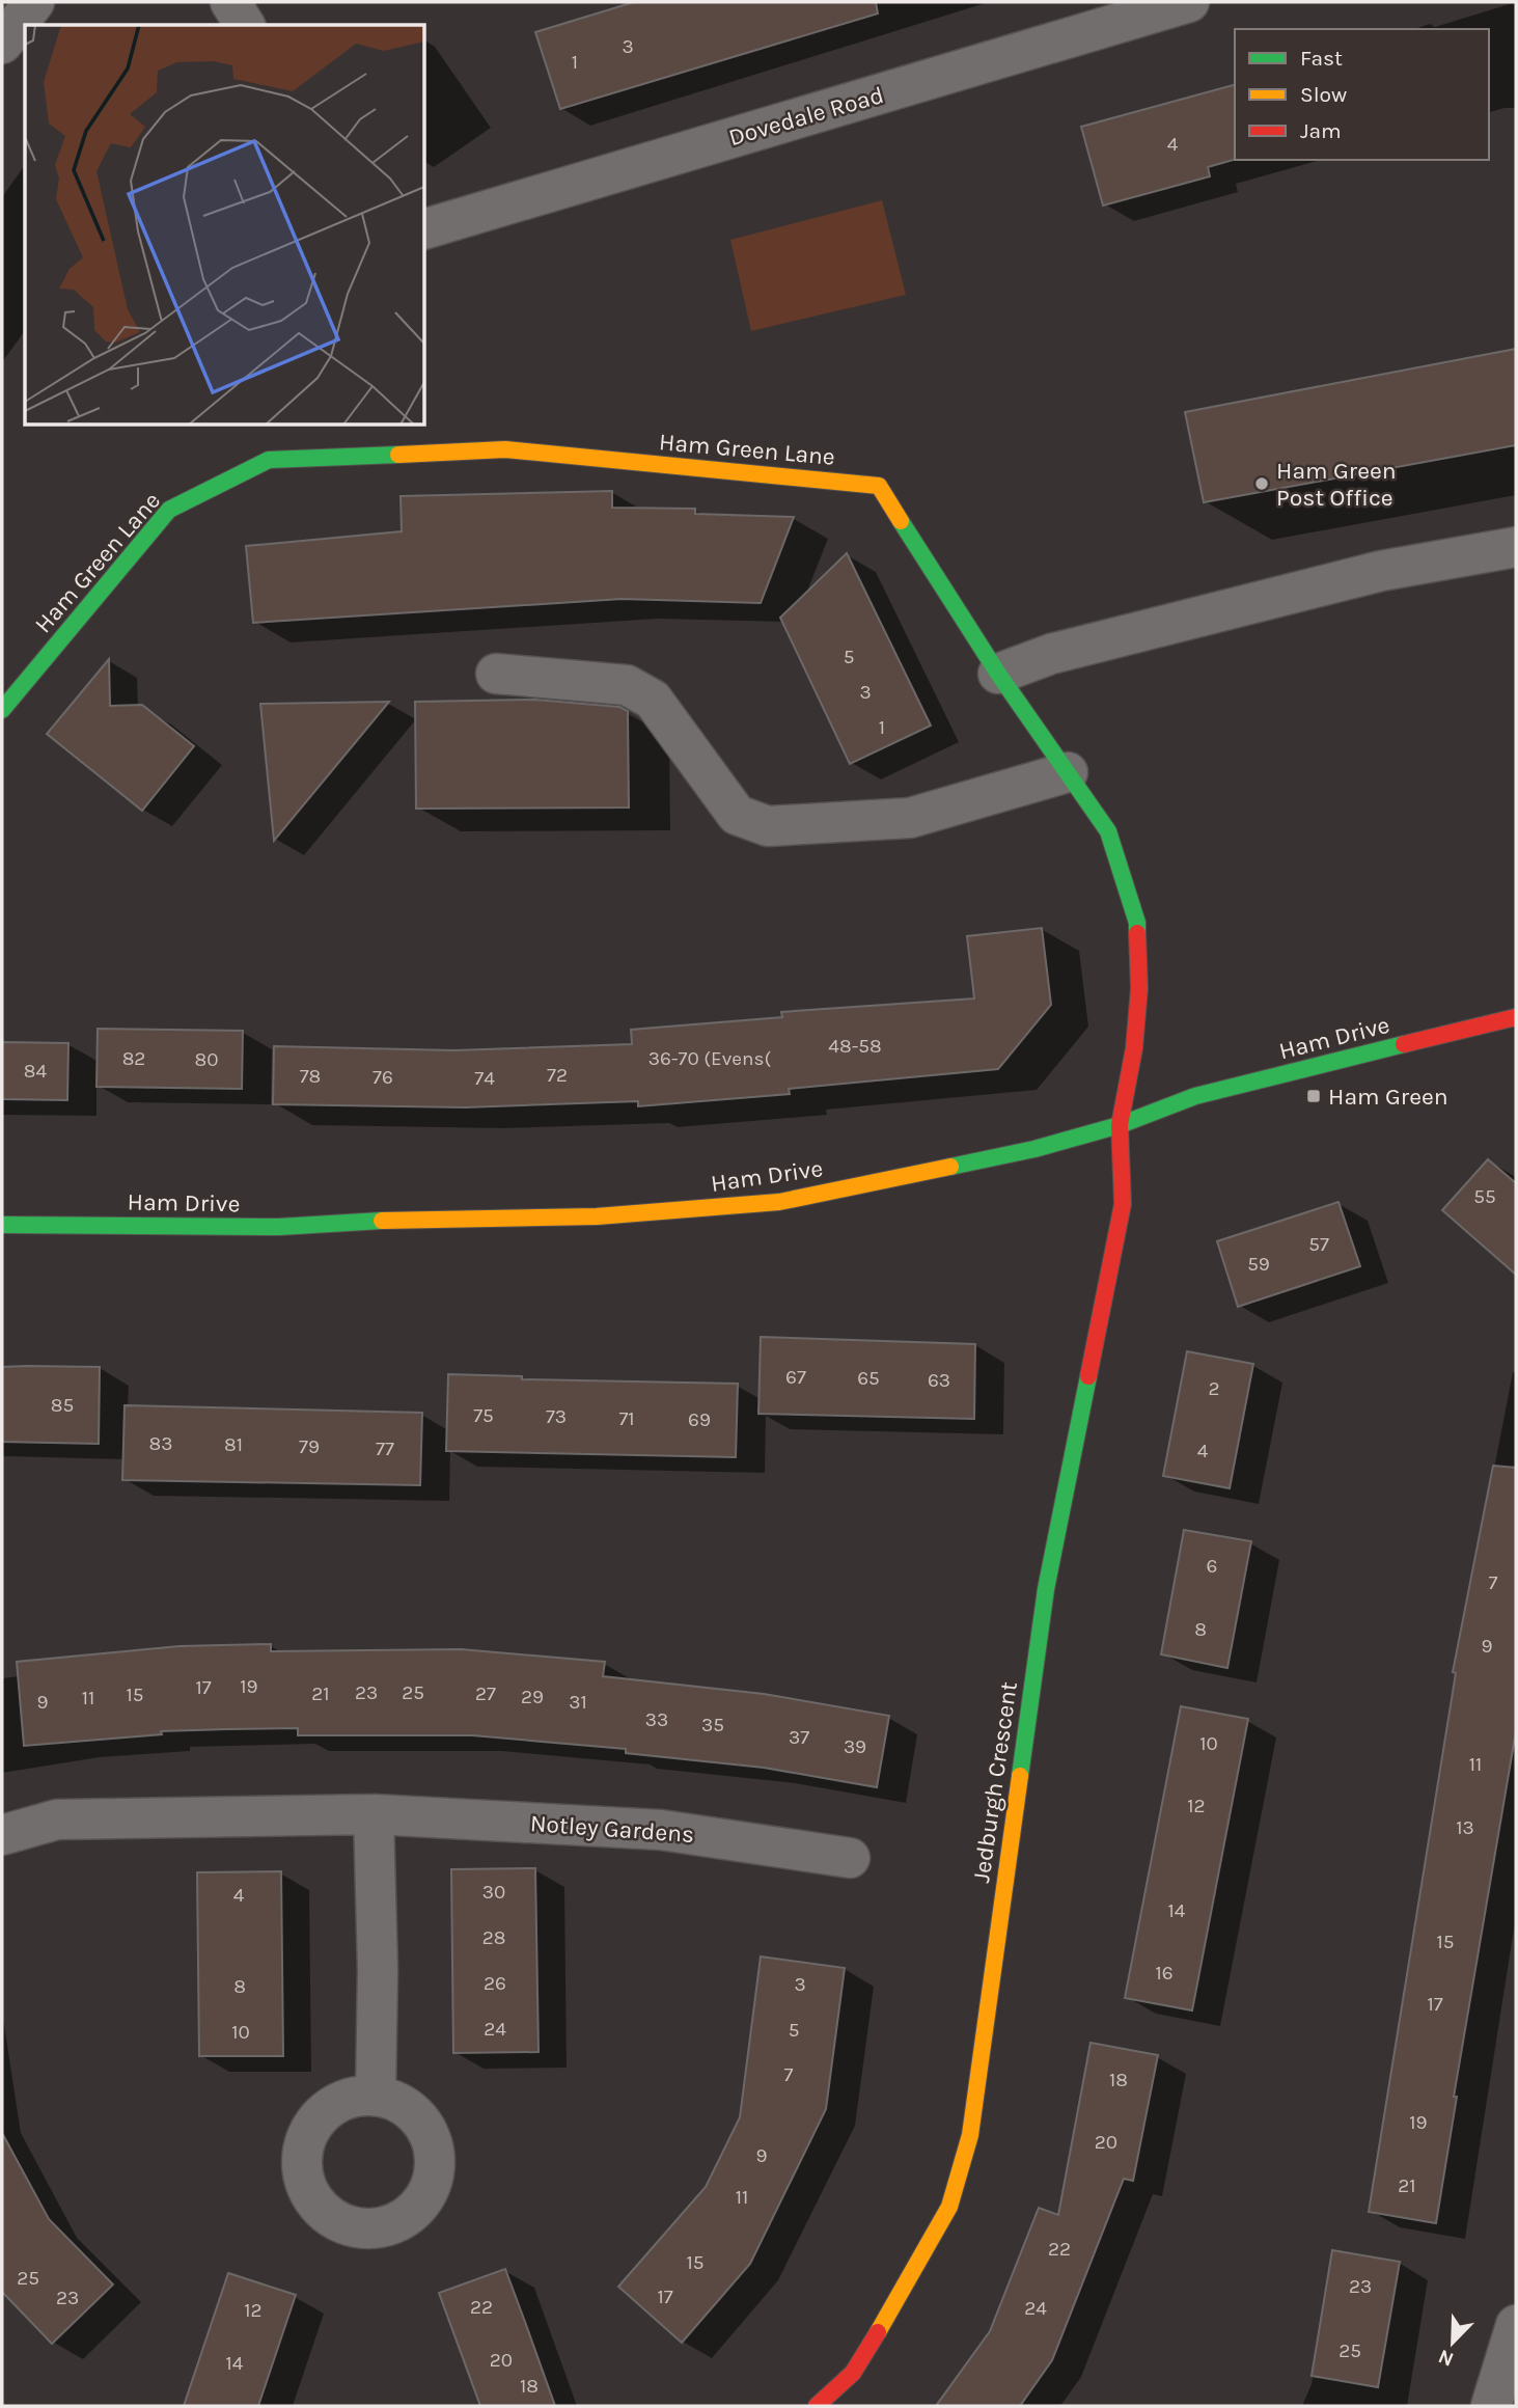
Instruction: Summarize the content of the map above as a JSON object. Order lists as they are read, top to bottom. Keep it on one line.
{"streets":{"street":["Dovedale Road","Ham Green Lane","Ham Drive","Jedburgh Crescent","Notley Gardens"]},"crossings":[["Ham Green Lane","Ham Drive"],["Ham Green Lane","Jedburgh Crescent"],["Ham Drive","Jedburgh Crescent"]],"places":{"other":["Ham Green Post Office"],"transit":["Ham Green"]},"house_numbers":["3","1","4","5","3","1","48-58","82","36-70 (Evens(","80","84","72","78","76","74","55","57","59","67","65","63","2","85","75","73","71","69","83","81","79","77","4","6","7","8","9","19","17","23","25","21","27","15","29","11","9","31","33","35","37","10","39","11","12","13","30","4","14","28","15","16","26","3","8","17","24","5","10","7","18","19","20","9","21","11","22","15","25","23","17","23","22","24","12","25","20","14","18"],"legend":["Fast","Slow","Jam"],"north":"bottom left"}
